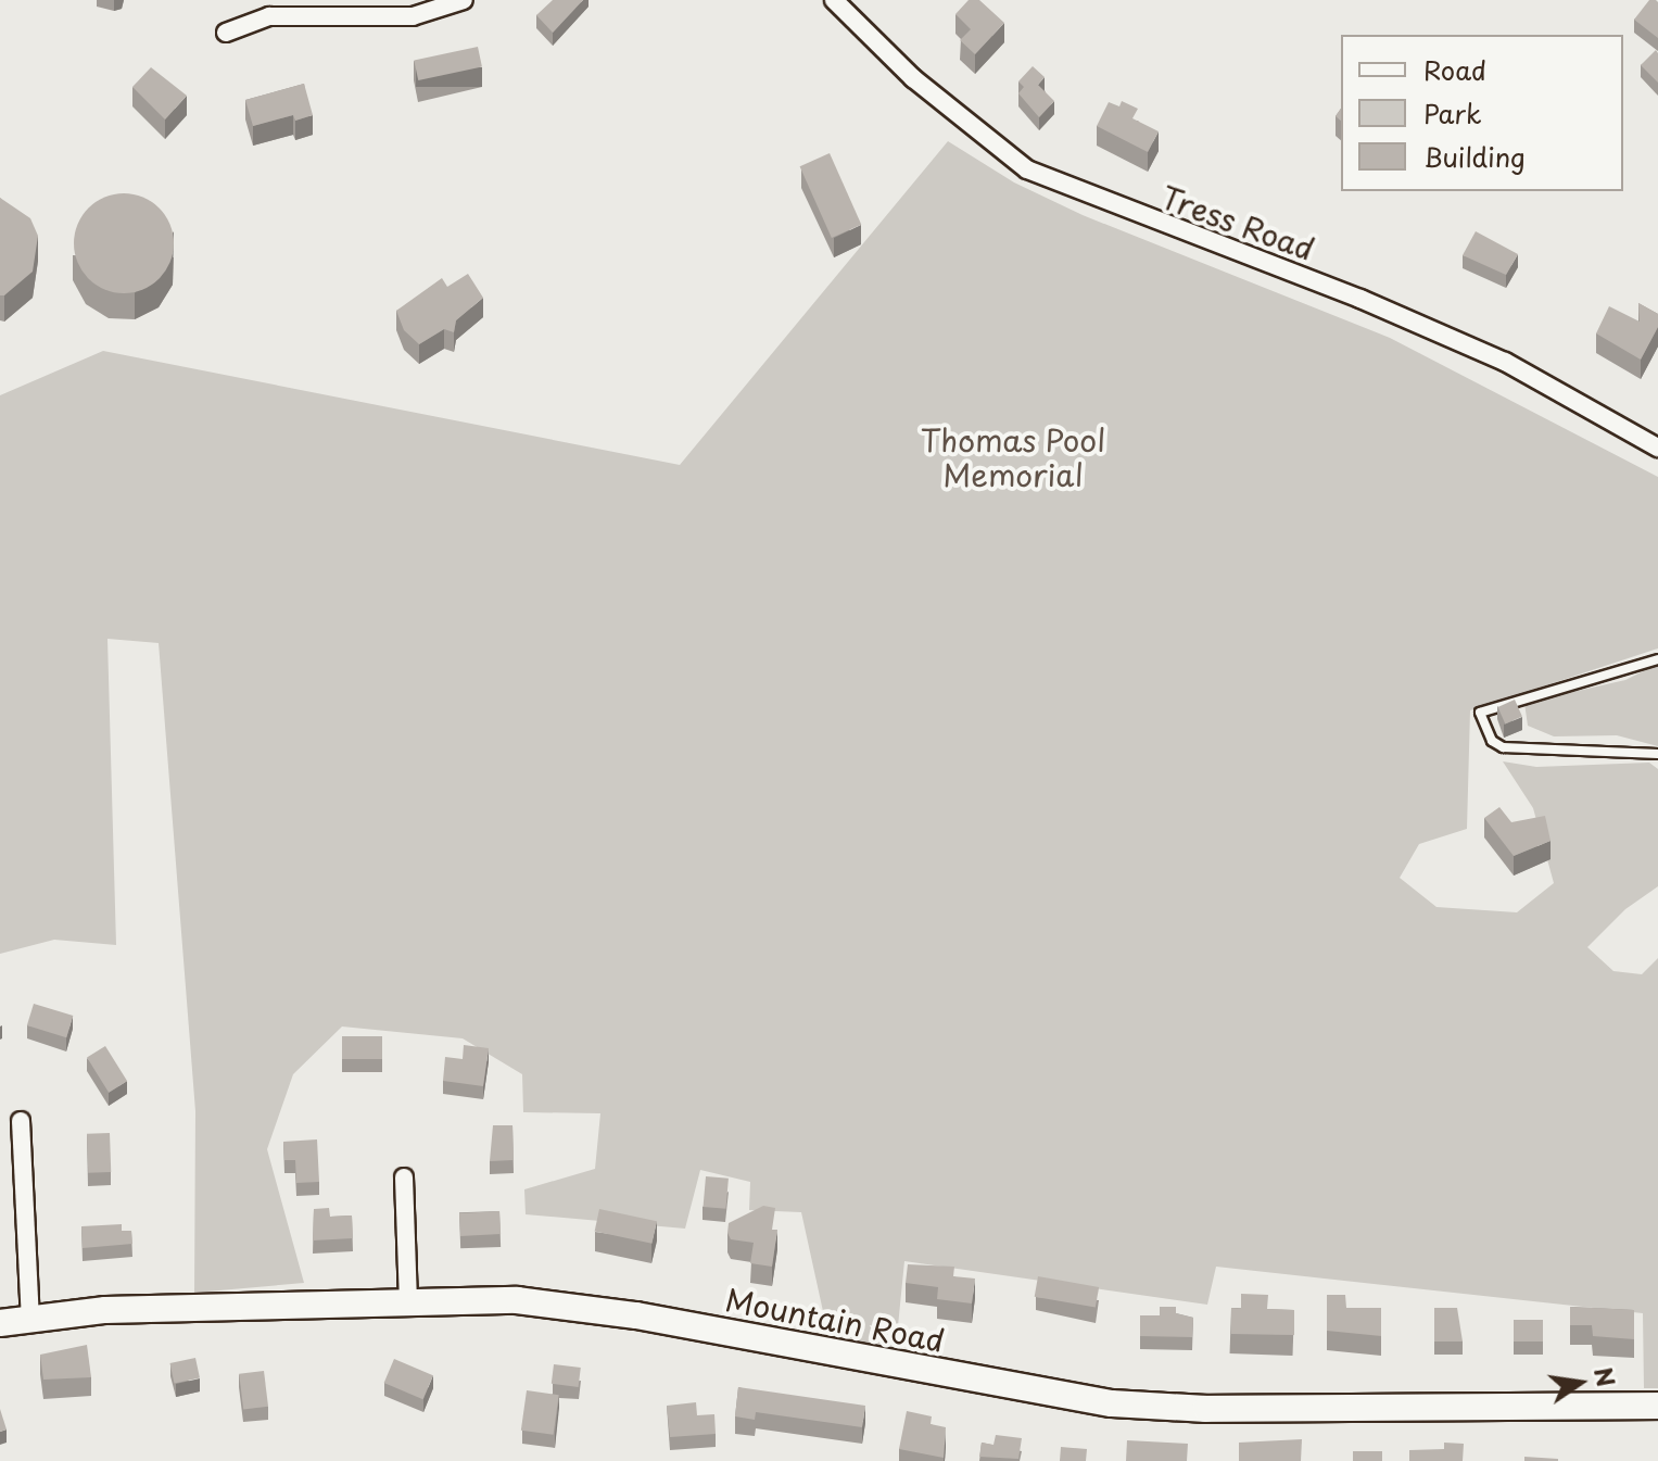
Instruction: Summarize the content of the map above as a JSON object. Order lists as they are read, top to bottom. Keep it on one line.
{"streets":{"main road":["Mountain Road"],"street":["Tress Road"]},"parks":["Thomas Pool Memorial"],"legend":["Road","Park","Building"],"north":"right"}
